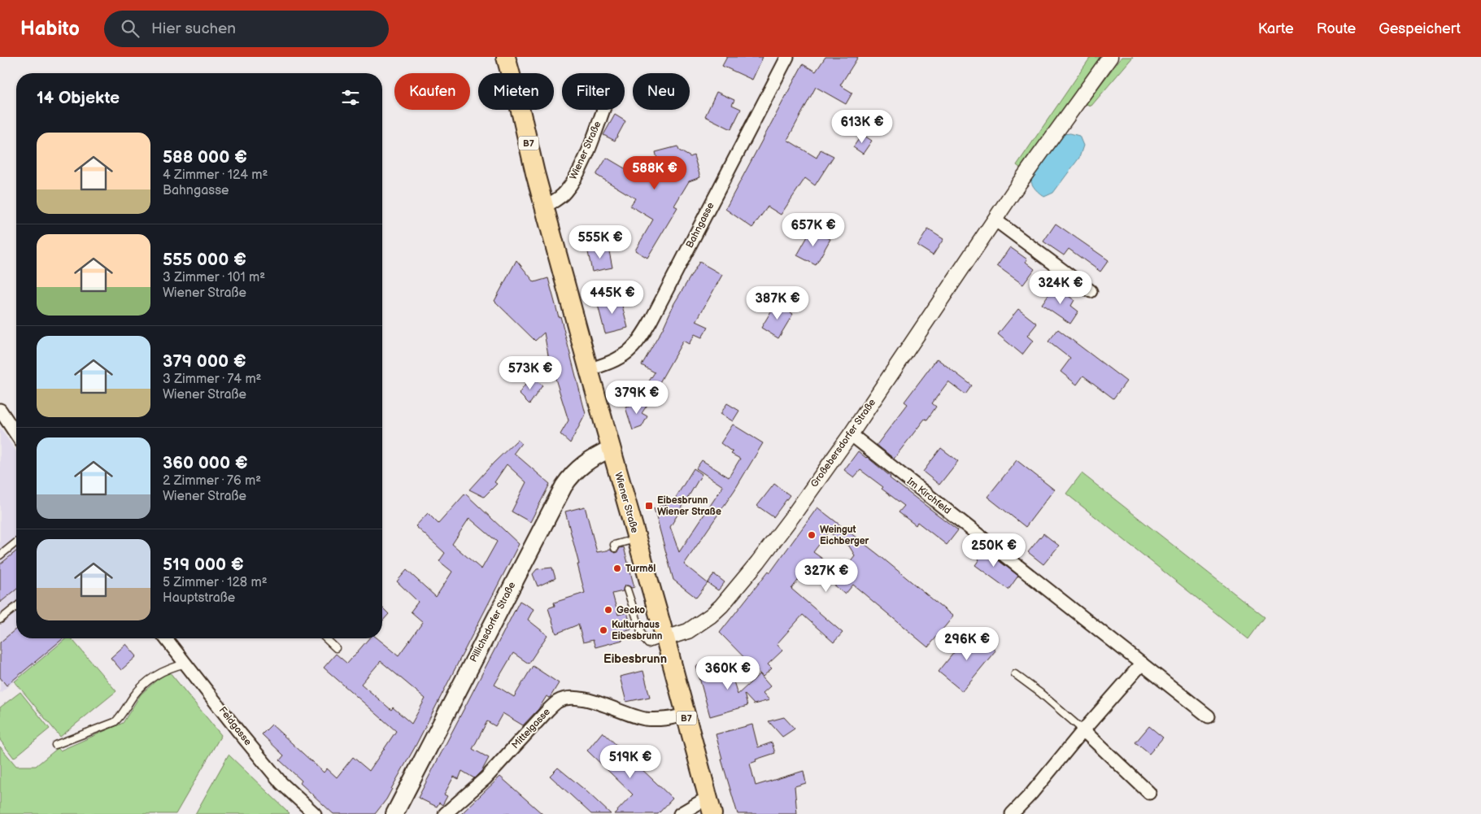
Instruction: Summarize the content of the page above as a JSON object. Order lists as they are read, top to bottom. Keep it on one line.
{"streets":{"main road":["B7","Wiener Straße","Pillichsdorfer Straße"],"street":["Bahngasse","Großebersdorfer Straße","Im Kirchfeld","Feldgasse","Mittelgasse"]},"crossings":[["Wiener Straße","Bahngasse"],["Wiener Straße","Großebersdorfer Straße"],["Wiener Straße","Pillichsdorfer Straße"],["Wiener Straße","Mittelgasse"],["Großebersdorfer Straße","Im Kirchfeld"]],"districts":["Eibesbrunn"],"places":{"transit":["Eibesbrunn Wiener Straße"],"other":["Weingut Eichberger","Turmöl","Gecko","Kulturhaus Eibesbrunn"]},"page":{"header":"Habito","search":"Hier suchen","nav":["Karte","Route","Gespeichert"],"chip":["Kaufen","Mieten","Filter","Neu"],"heading":"14 Objekte","price":["613K €","588K €","657K €","555K €","324K €","445K €","387K €","573K €","379K €","250K €","327K €","296K €","360K €","519K €"],"list":[{"name":"588 000 €","note":"4 Zimmer · 124 m² · Bahngasse"},{"name":"555 000 €","note":"3 Zimmer · 101 m² · Wiener Straße"},{"name":"379 000 €","note":"3 Zimmer · 74 m² · Wiener Straße"},{"name":"360 000 €","note":"2 Zimmer · 76 m² · Wiener Straße"},{"name":"519 000 €","note":"5 Zimmer · 128 m² · Hauptstraße"}]}}
